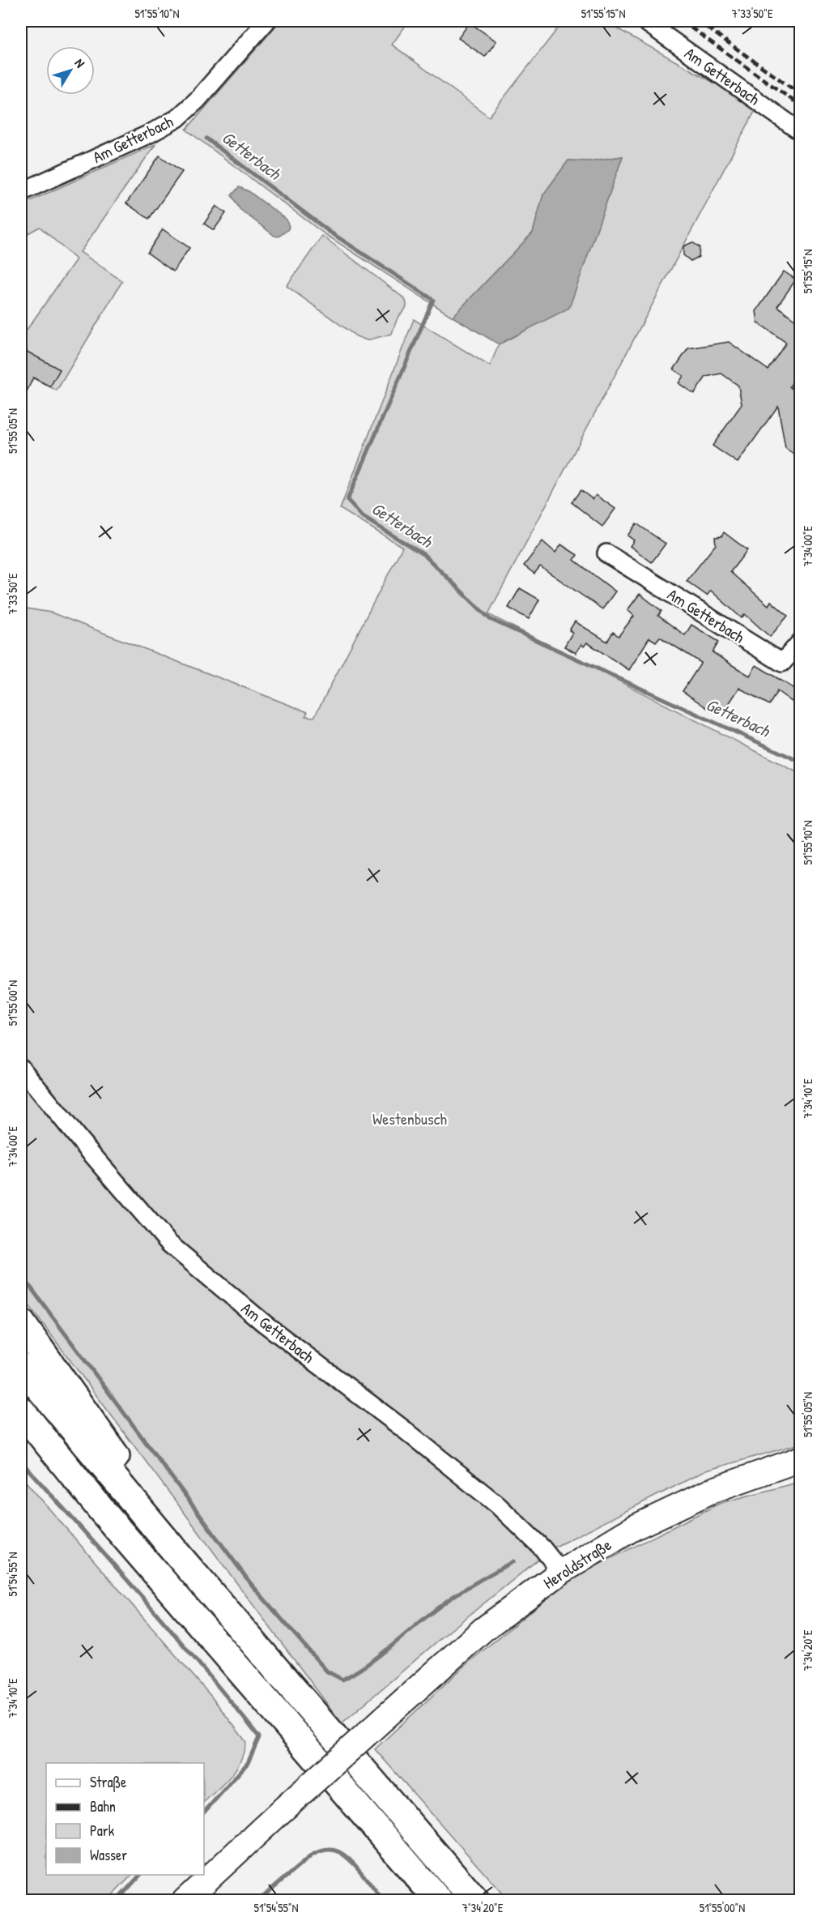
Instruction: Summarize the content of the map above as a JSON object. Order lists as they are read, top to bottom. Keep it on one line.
{"streets":{"main road":["Heroldstraße"],"street":["Am Getterbach"]},"crossings":[["Am Getterbach","Heroldstraße"]],"water":["Getterbach"],"parks":["Westenbusch"],"legend":["Straße","Bahn","Park","Wasser"],"north":"top right","coordinates":["51°55'10\"N","51°55'15\"N","7°33'50\"E","51°55'05\"N","7°34'00\"E","51°55'00\"N","7°34'10\"E","51°54'55\"N","7°34'20\"E"]}
